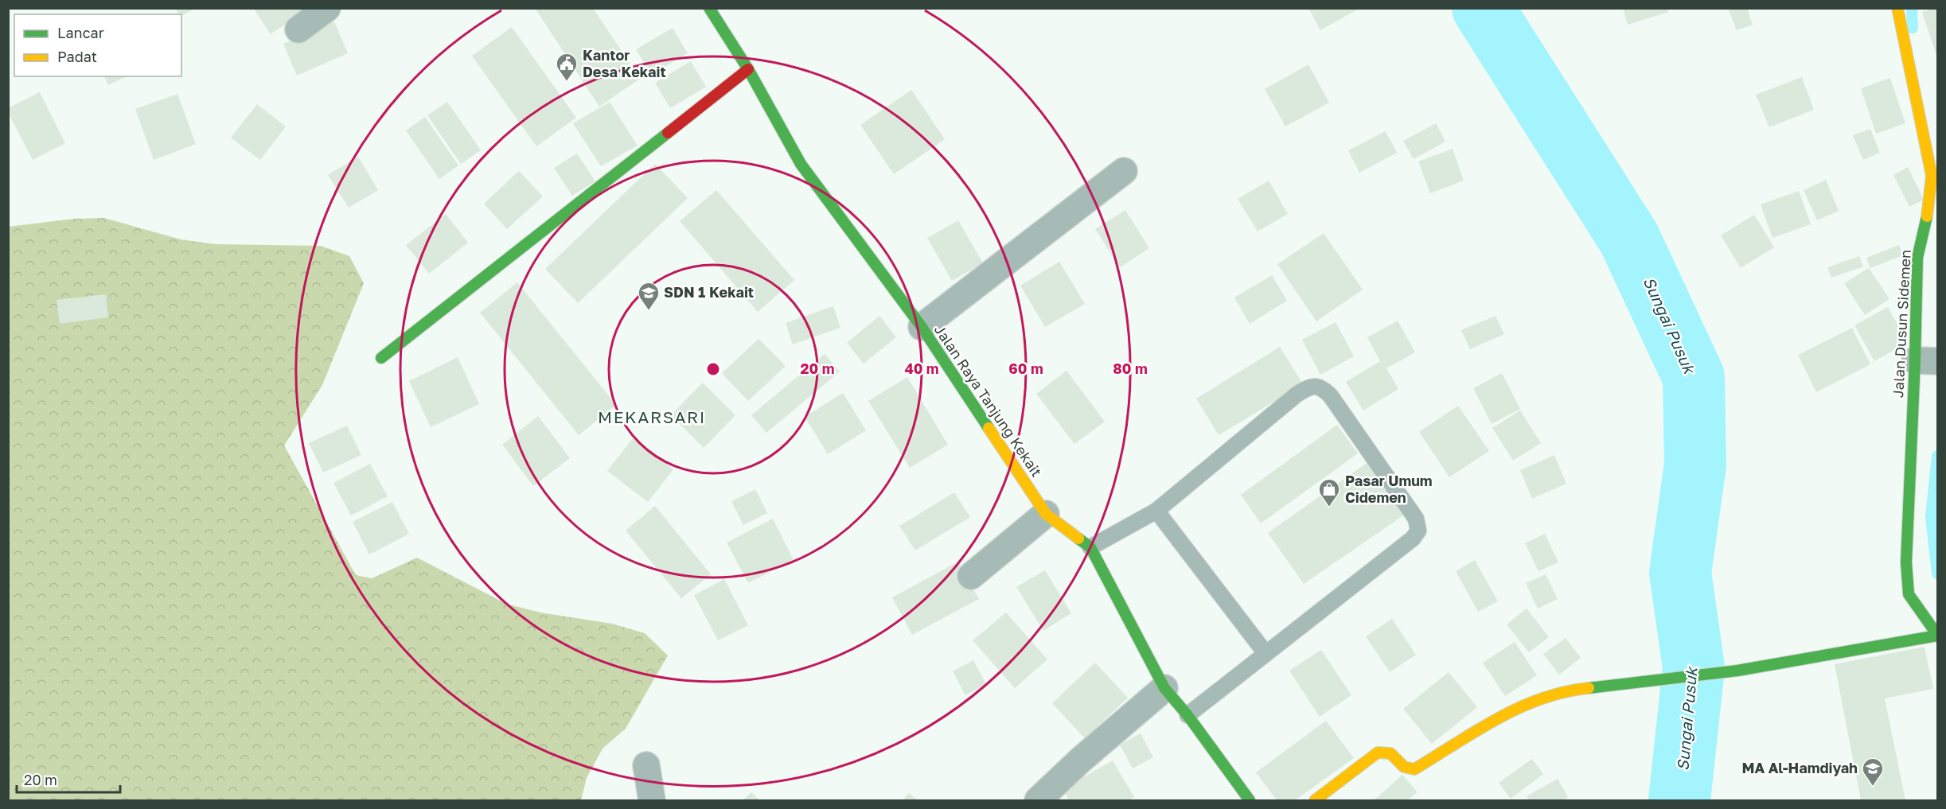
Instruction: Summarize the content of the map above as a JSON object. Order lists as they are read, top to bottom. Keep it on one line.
{"streets":{"street":["Jalan Dusun Sidemen","Jalan Raya Tanjung Kekait"]},"districts":["MEKARSARI"],"water":["Sungai Pusuk"],"places":{"public building":["Kantor Desa Kekait"],"school or university":["SDN 1 Kekait","MA Al-Hamdiyah"],"shop":["Pasar Umum Cidemen"]},"legend":["Lancar","Padat"],"scale_bar":"20 m","rings":["20 m","40 m","60 m","80 m"]}
